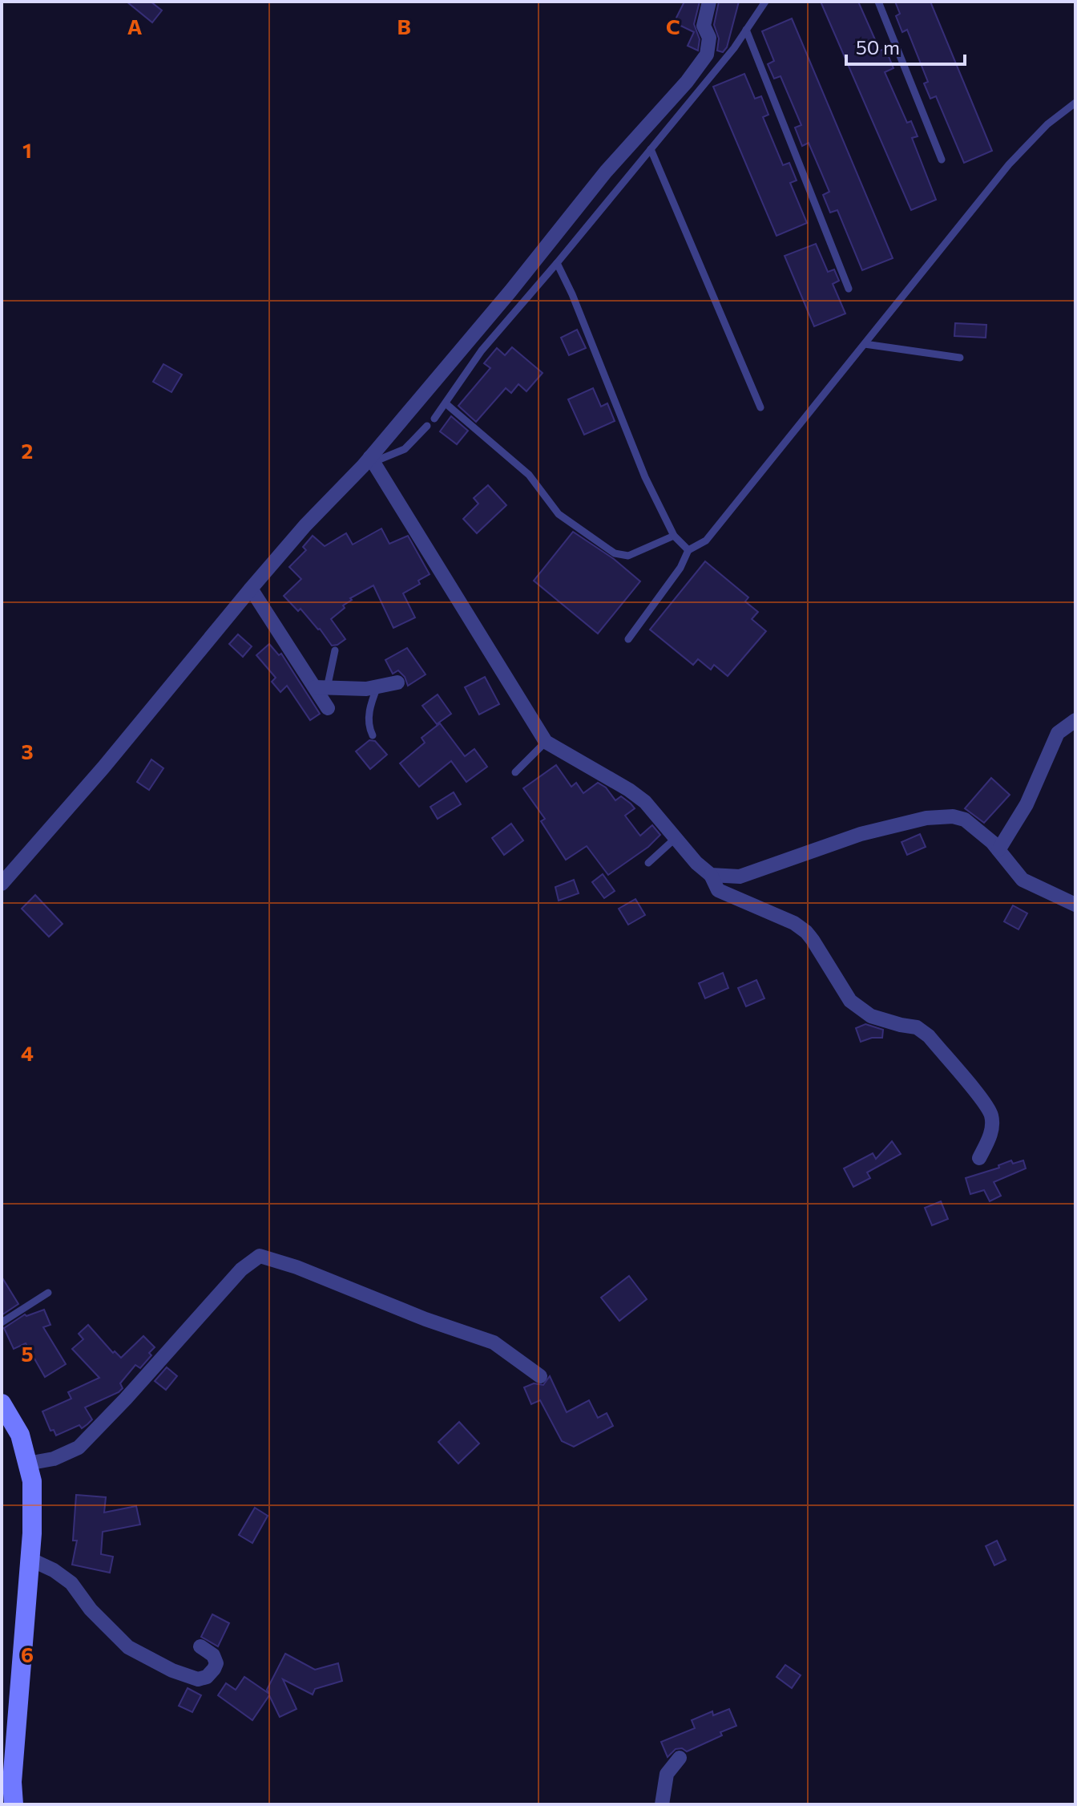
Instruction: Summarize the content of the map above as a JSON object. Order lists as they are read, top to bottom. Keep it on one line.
{"scale_bar":"50 m","grid":{"columns":["A","B","C"],"rows":["1","2","3","4","5","6"]}}
